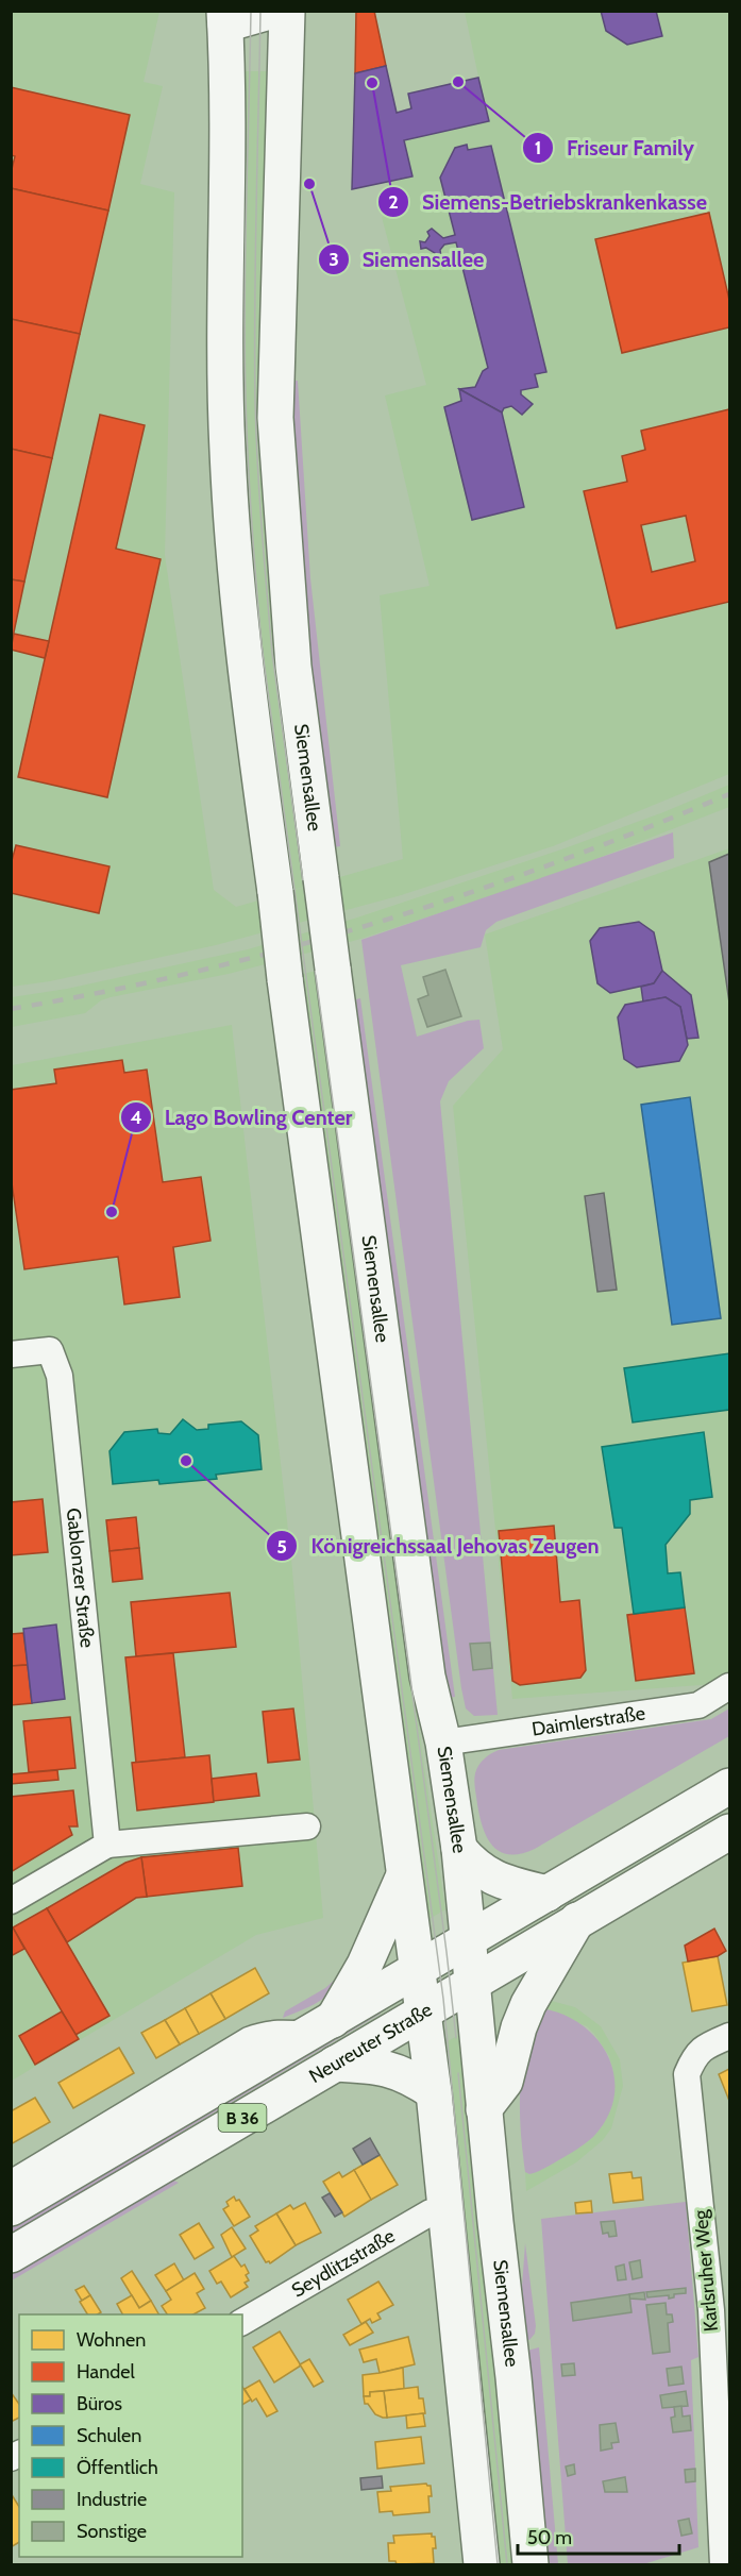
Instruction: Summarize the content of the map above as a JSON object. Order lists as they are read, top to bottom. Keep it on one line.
{"streets":{"main road":["Siemensallee","Neureuter Straße","B 36"],"street":["Gablonzer Straße","Daimlerstraße","Seydlitzstraße","Karlsruher Weg"]},"crossings":[["Siemensallee","Daimlerstraße"],["Siemensallee","Neureuter Straße"]],"places":["Friseur Family","Siemens-Betriebskrankenkasse","Siemensallee","Lago Bowling Center","Königreichssaal Jehovas Zeugen"],"legend":["Wohnen","Handel","Büros","Schulen","Öffentlich","Industrie","Sonstige"],"scale_bar":"50 m"}
